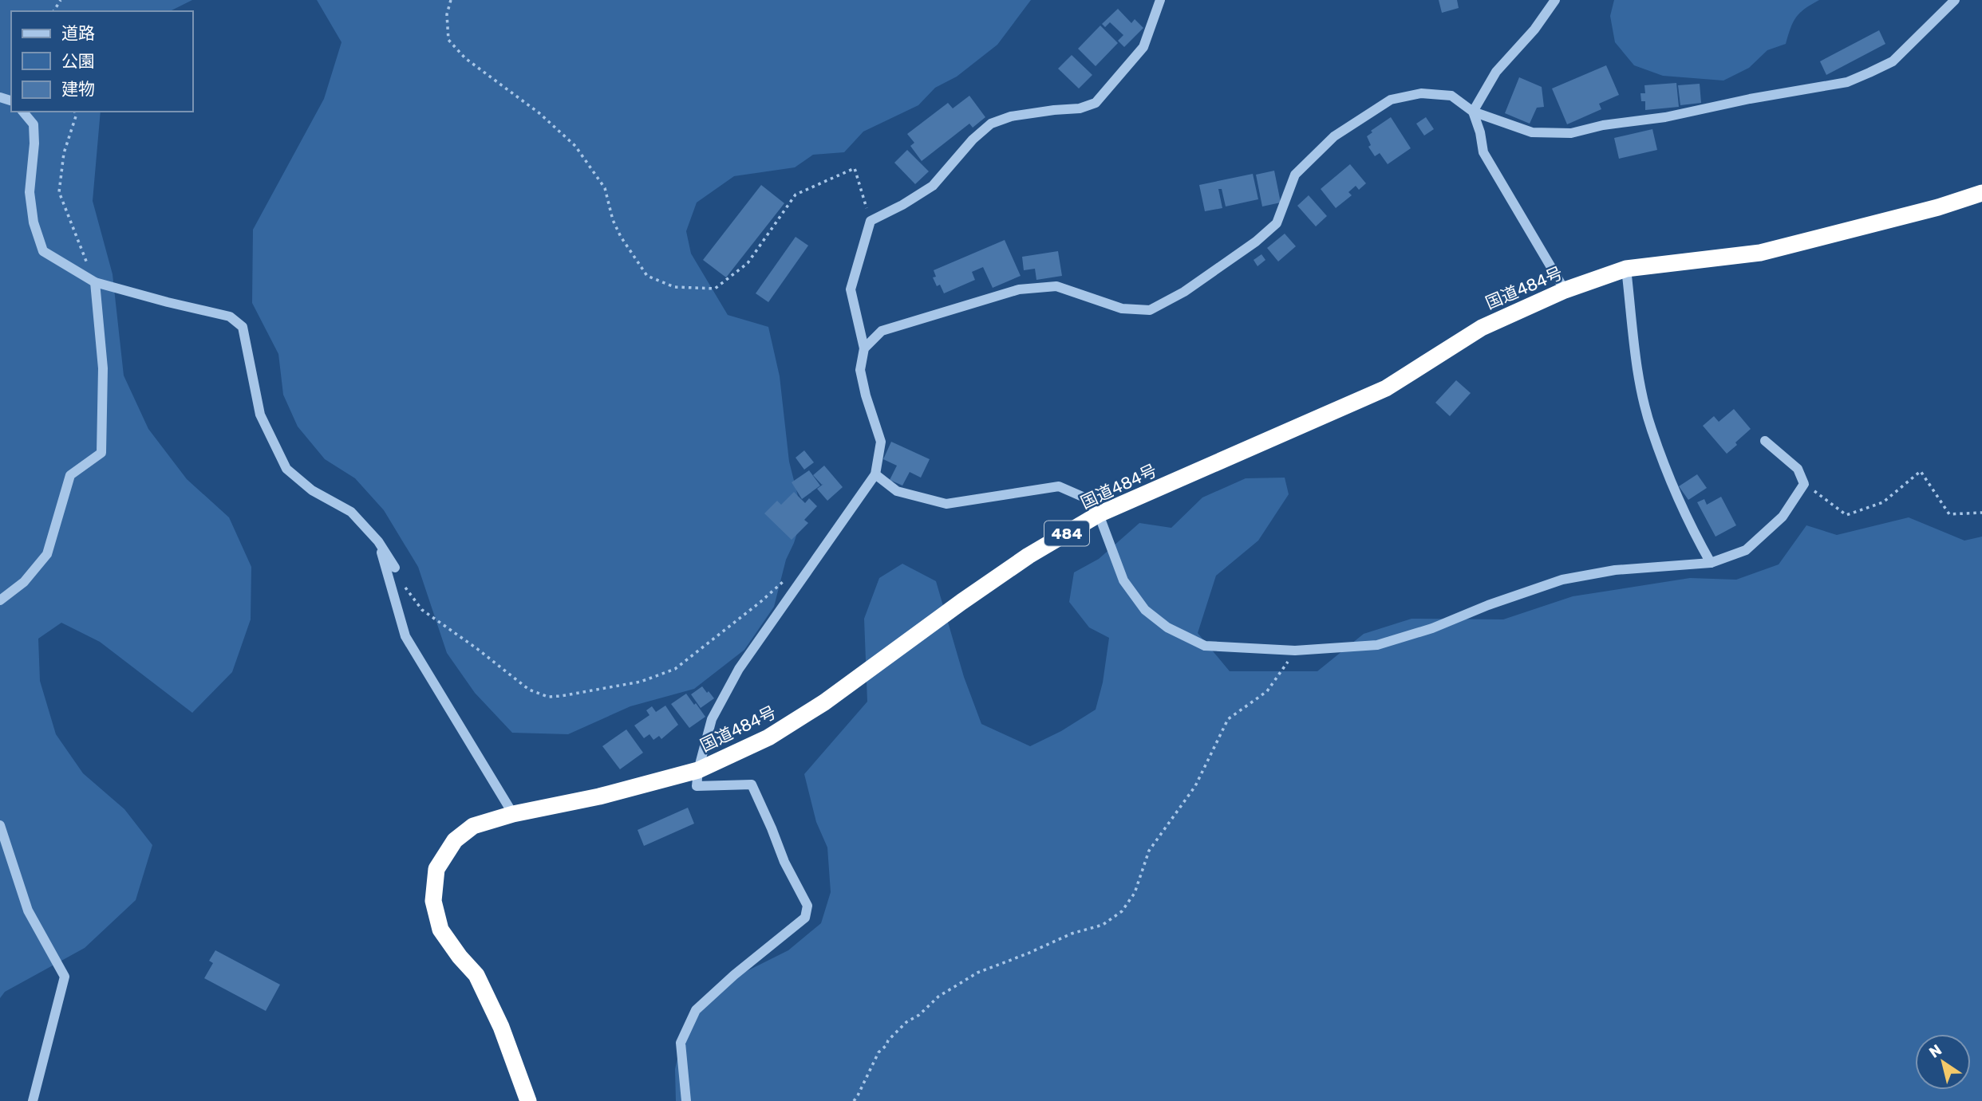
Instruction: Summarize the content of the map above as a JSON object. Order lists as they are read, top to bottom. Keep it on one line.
{"streets":{"highway":["国道484号","484"]},"legend":["道路","公園","建物"],"north":"top left"}
